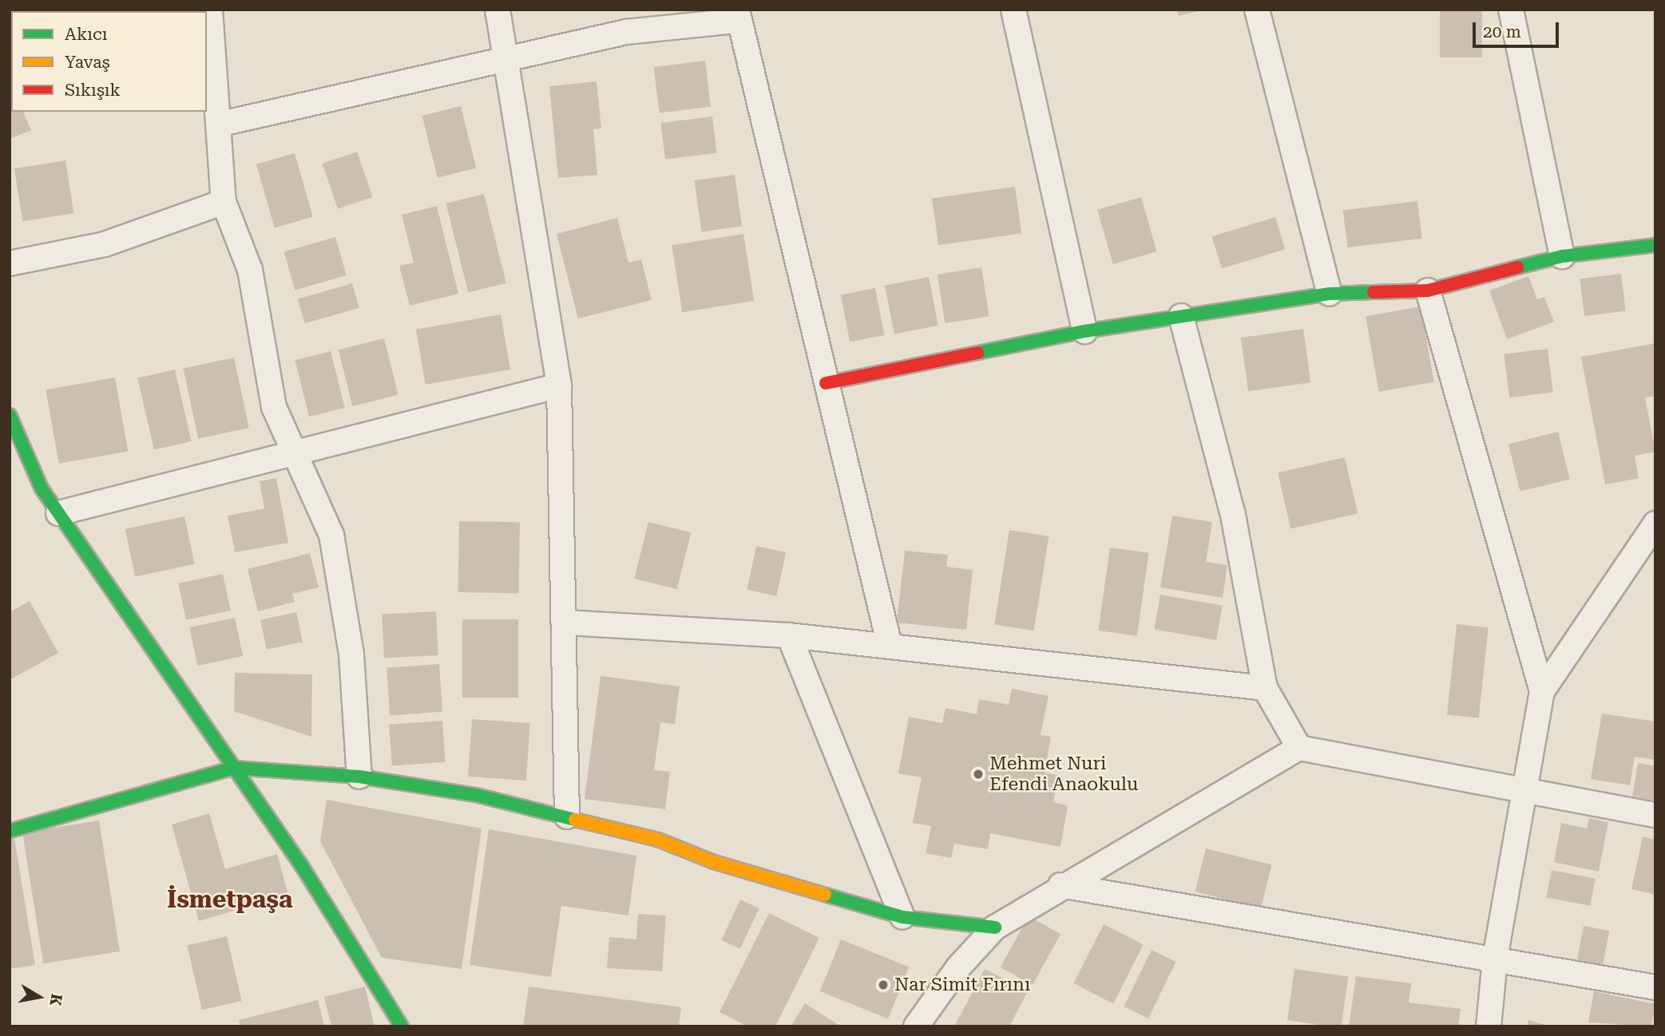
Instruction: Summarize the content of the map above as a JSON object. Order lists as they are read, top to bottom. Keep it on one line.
{"districts":["İsmetpaşa"],"places":["Mehmet Nuri Efendi Anaokulu","Nar Simit Fırını"],"legend":["Akıcı","Yavaş","Sıkışık"],"scale_bar":"20 m","north":"right"}
